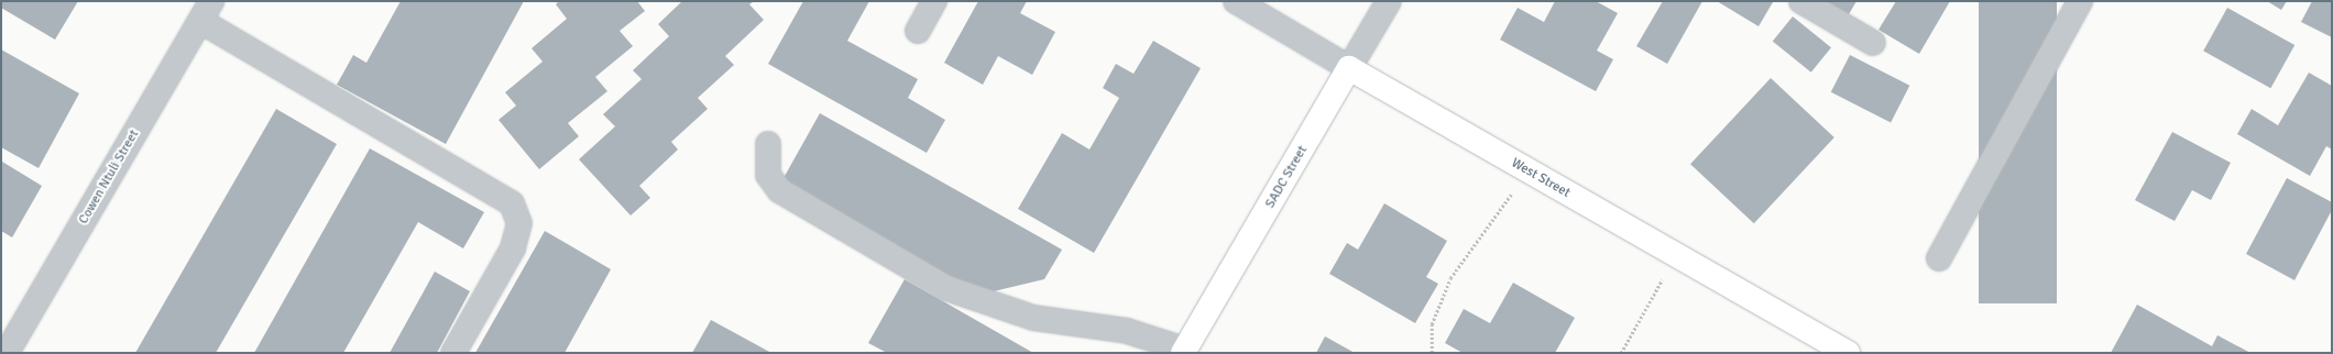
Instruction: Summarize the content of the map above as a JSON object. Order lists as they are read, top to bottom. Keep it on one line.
{"streets":{"main road":["SADC Street","West Street"],"street":["Cowen Ntuli Street"]},"crossings":[["SADC Street","West Street"]]}
